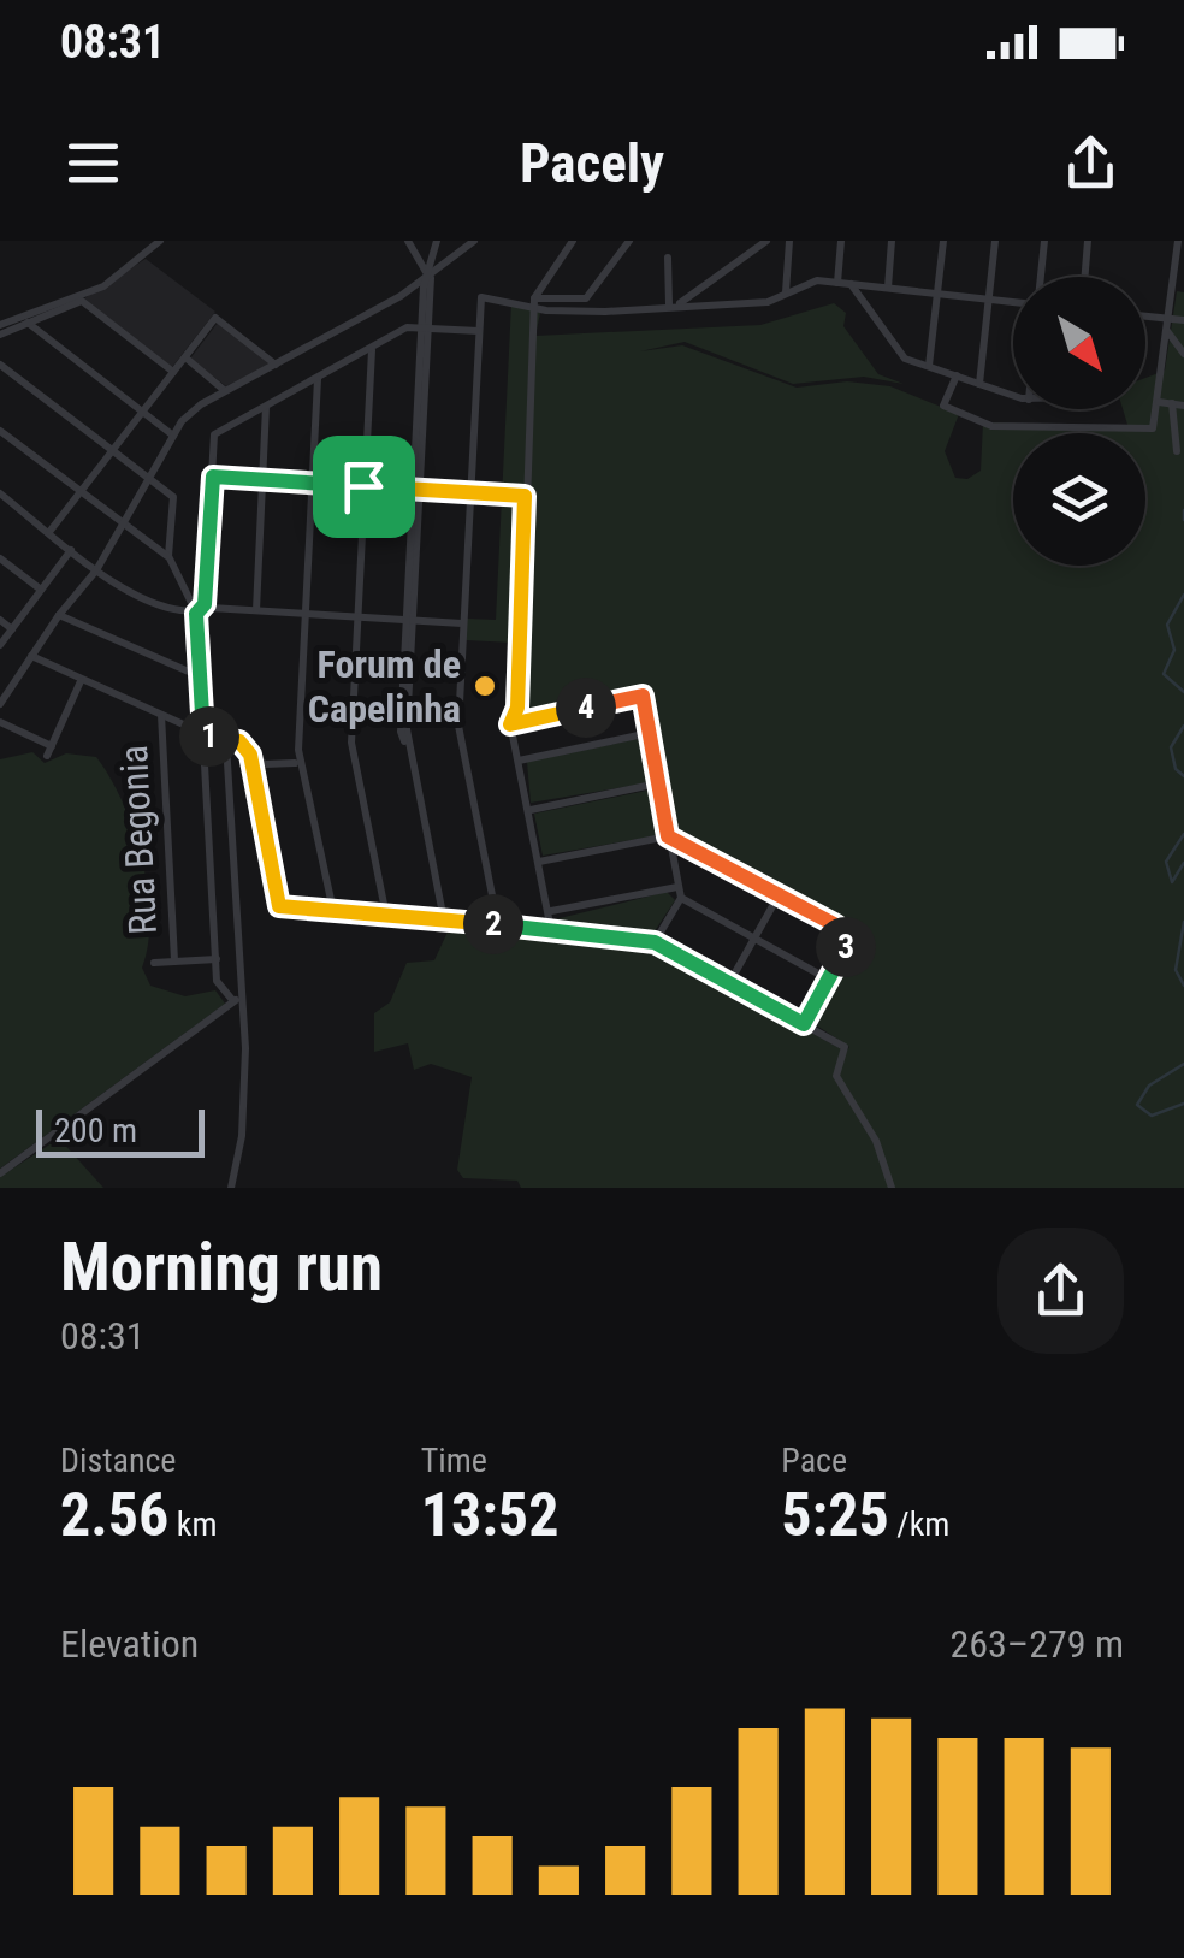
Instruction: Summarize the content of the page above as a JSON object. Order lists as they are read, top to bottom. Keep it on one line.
{"streets":{"street":["Rua Begonia"]},"places":["Forum de Capelinha"],"scale_bar":"200 m","north":"bottom right","page":{"status":"08:31","header":"Pacely","pins":["4","1","2","3"],"scale":"200 m","heading":["Morning run","08:31"],"stats":[["Distance","2.56 km"],["Time","13:52"],["Pace","5:25 /km"]],"chart":["Elevation","263–279 m"]}}
